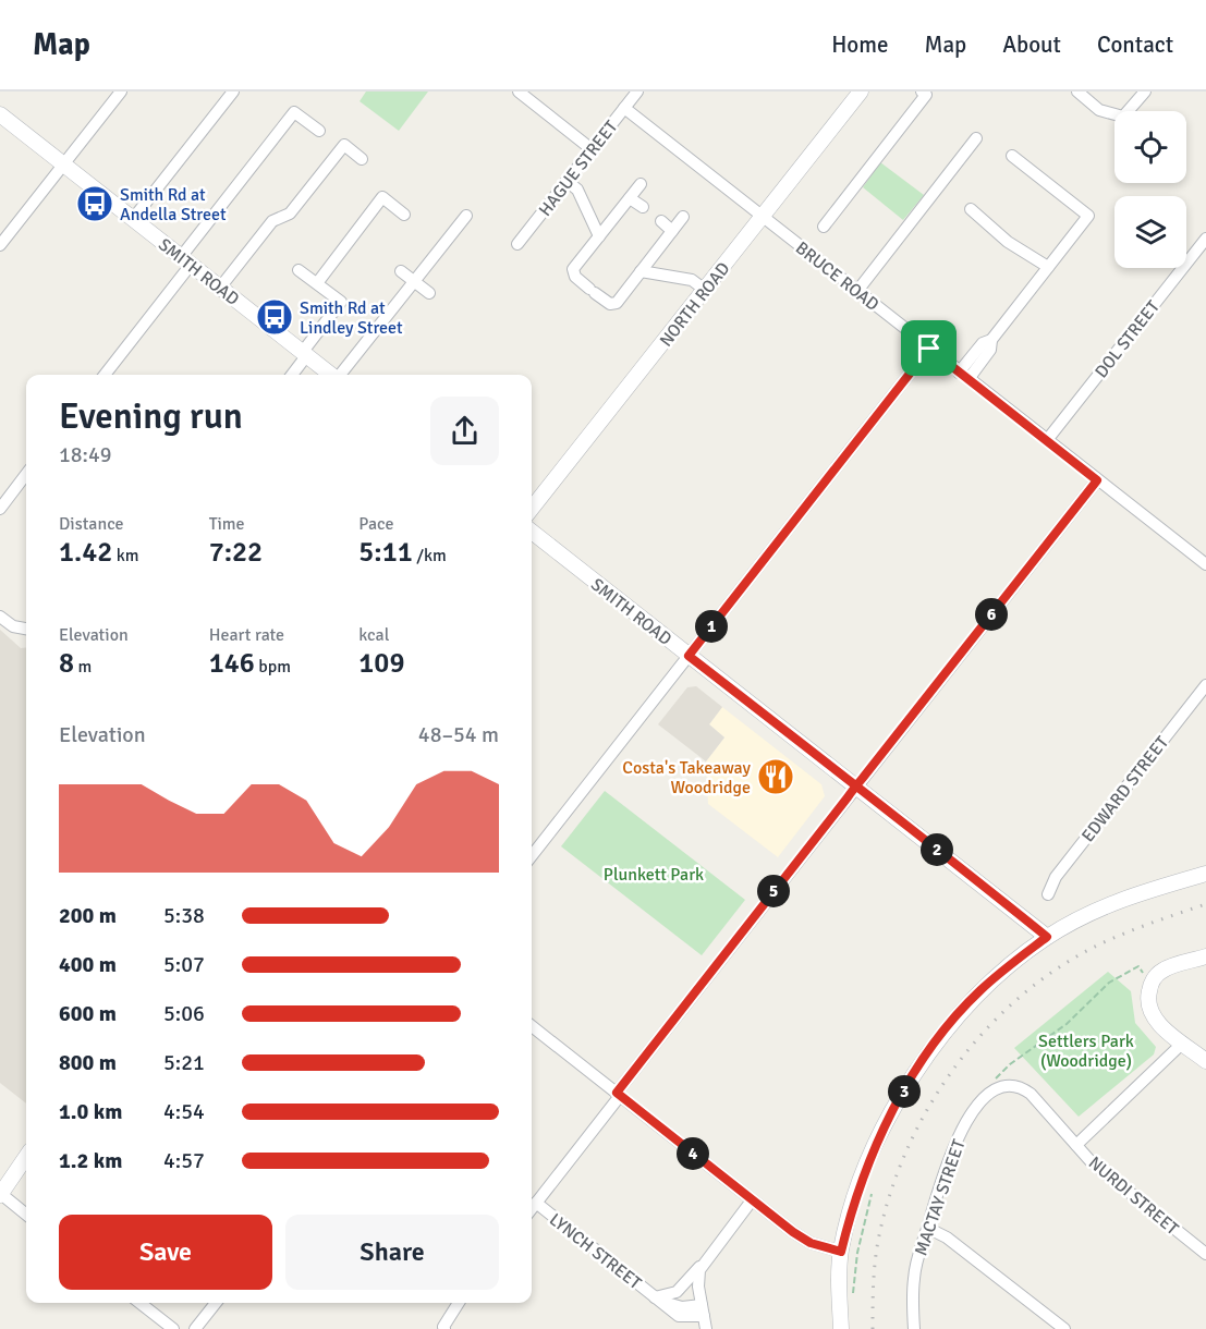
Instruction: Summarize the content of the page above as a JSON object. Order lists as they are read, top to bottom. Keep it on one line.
{"streets":{"street":["HAGUE STREET","SMITH ROAD","BRUCE ROAD","NORTH ROAD","DOL STREET","EDWARD STREET","NURDI STREET","MACTAY STREET","LYNCH STREET"]},"crossings":[["HAGUE STREET","BRUCE ROAD"],["BRUCE ROAD","NORTH ROAD"],["BRUCE ROAD","DOL STREET"],["NURDI STREET","MACTAY STREET"]],"parks":["Plunkett Park","Settlers Park (Woodridge)"],"places":{"bus stop":["Smith Rd at Andella Street","Smith Rd at Lindley Street"],"restaurant":["Costa's Takeaway Woodridge"]},"page":{"header":"Map","nav":["Home","Map","About","Contact"],"heading":["Evening run","18:49"],"stats":[["Distance","1.42 km"],["Time","7:22"],["Pace","5:11 /km"],["Elevation","8 m"],["Heart rate","146 bpm"],["kcal","109"]],"pins":["6","1","2","5","3","4"],"chart":["Elevation","48–54 m"],"list":[{"name":"200 m","note":"5:38"},{"name":"400 m","note":"5:07"},{"name":"600 m","note":"5:06"},{"name":"800 m","note":"5:21"},{"name":"1.0 km","note":"4:54"},{"name":"1.2 km","note":"4:57"}],"buttons":["Save","Share"]}}
